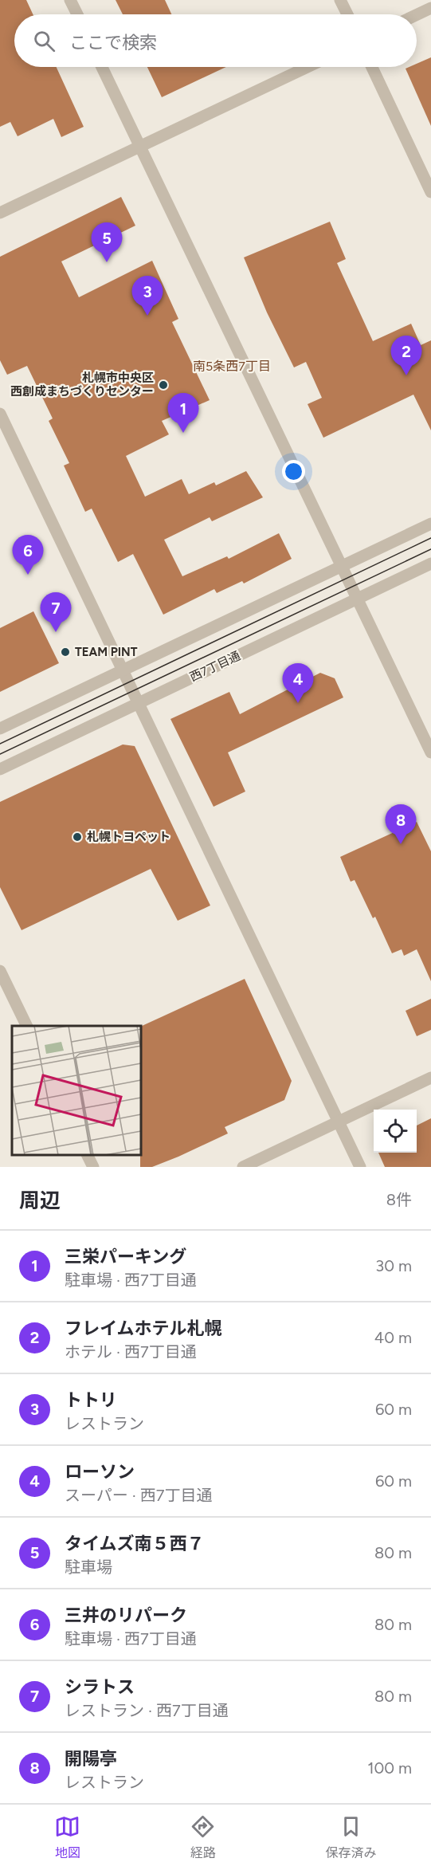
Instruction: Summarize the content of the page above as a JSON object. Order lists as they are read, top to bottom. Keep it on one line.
{"streets":{"street":["西7丁目通"]},"districts":["南5条西7丁目"],"places":["札幌市中央区 西創成まちづくりセンター","TEAM PINT","札幌トヨペット"],"page":{"search":"ここで検索","pins":["5","3","2","1","6","7","4","8"],"heading":["周辺","8件"],"list":[{"mark":"1","name":"三栄パーキング","note":"駐車場 · 西7丁目通","value":"30 m"},{"mark":"2","name":"フレイムホテル札幌","note":"ホテル · 西7丁目通","value":"40 m"},{"mark":"3","name":"トトリ","note":"レストラン","value":"60 m"},{"mark":"4","name":"ローソン","note":"スーパー · 西7丁目通","value":"60 m"},{"mark":"5","name":"タイムズ南５西７","note":"駐車場","value":"80 m"},{"mark":"6","name":"三井のリパーク","note":"駐車場 · 西7丁目通","value":"80 m"},{"mark":"7","name":"シラトス","note":"レストラン · 西7丁目通","value":"80 m"},{"mark":"8","name":"開陽亭","note":"レストラン","value":"100 m"}],"nav":["地図","経路","保存済み"]}}
